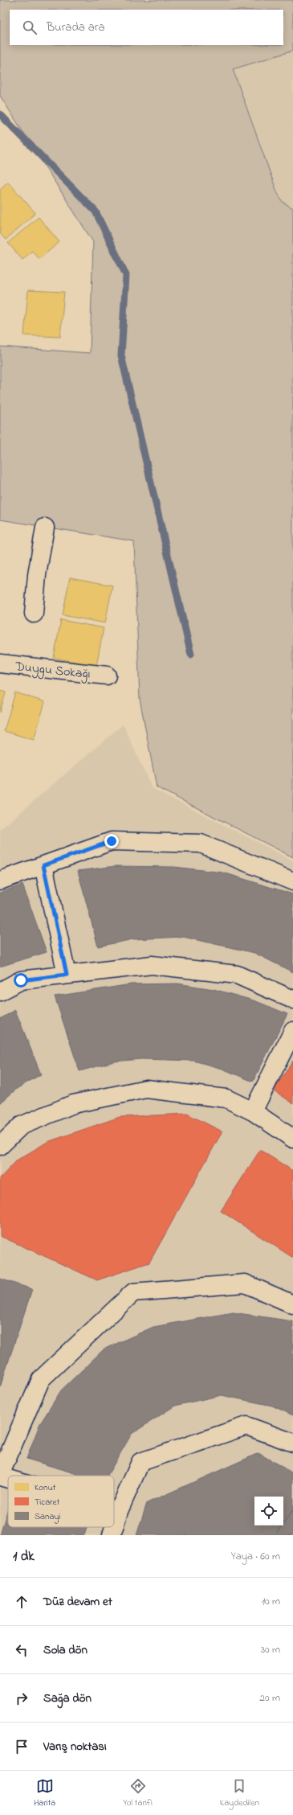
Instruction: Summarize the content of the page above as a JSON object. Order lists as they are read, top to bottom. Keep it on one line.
{"streets":{"street":["Duygu Sokağı"]},"legend":["Konut","Ticaret","Sanayi"],"page":{"search":"Burada ara","heading":["1 dk","Yaya · 60 m"],"list":[["Düz devam et","10 m"],["Sola dön","30 m"],["Sağa dön","20 m"],"Varış noktası"],"nav":["Harita","Yol tarifi","Kaydedilen"]}}
